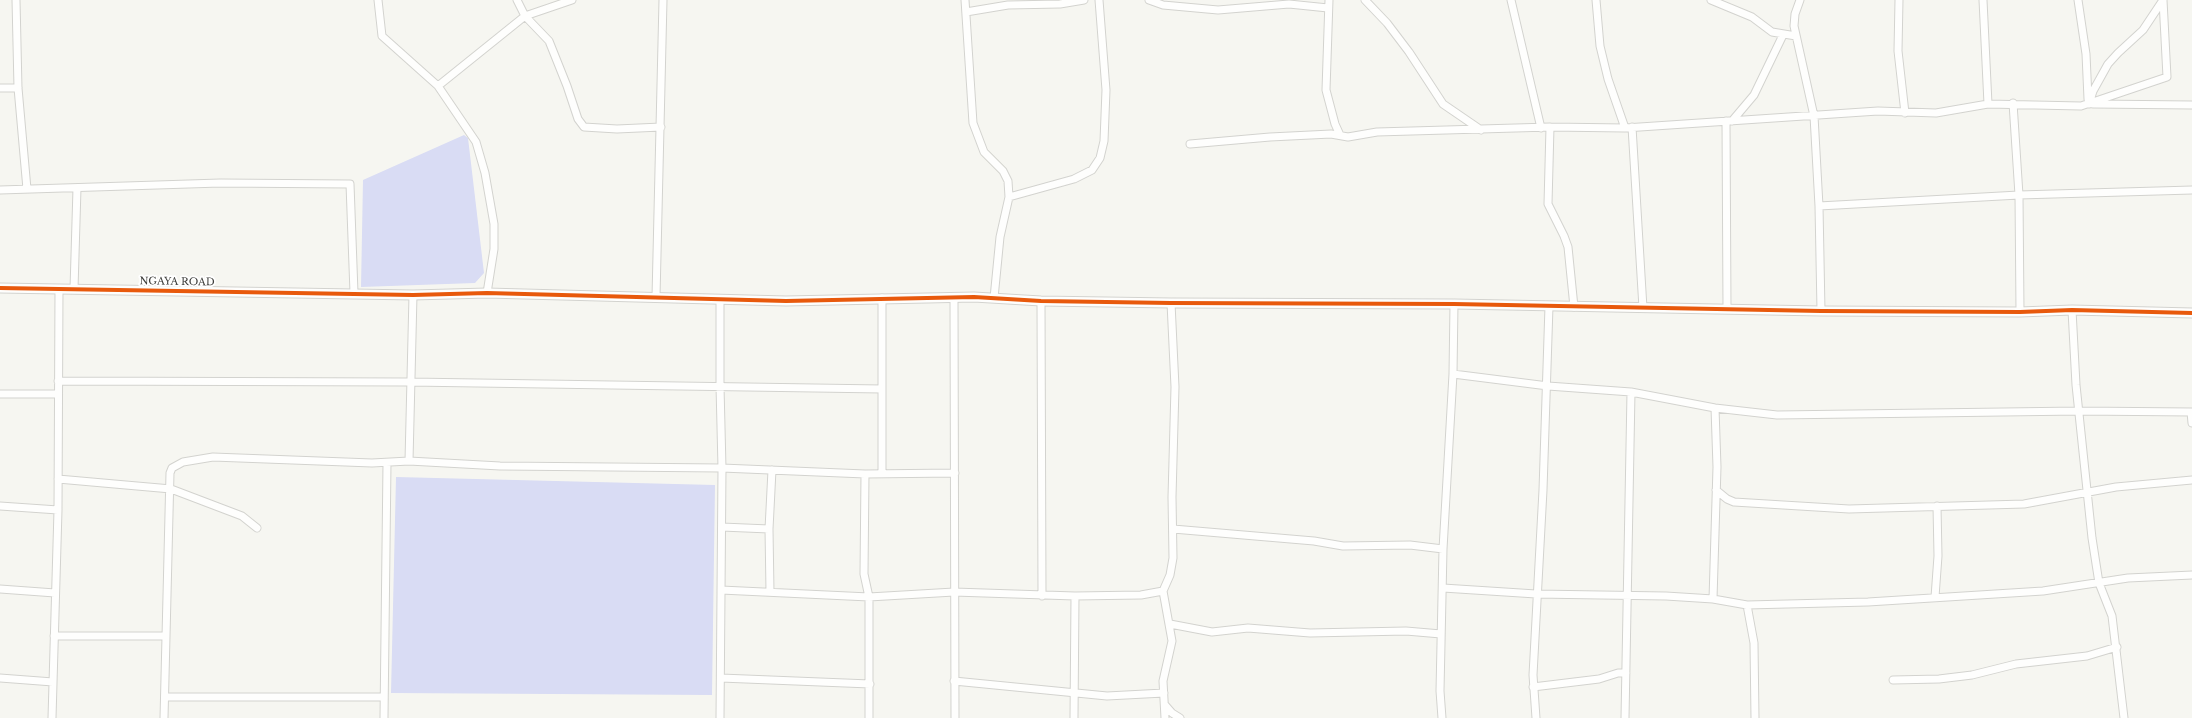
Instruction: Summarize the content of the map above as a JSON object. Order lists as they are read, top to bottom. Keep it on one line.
{"streets":{"street":["NGAYA ROAD"]}}
